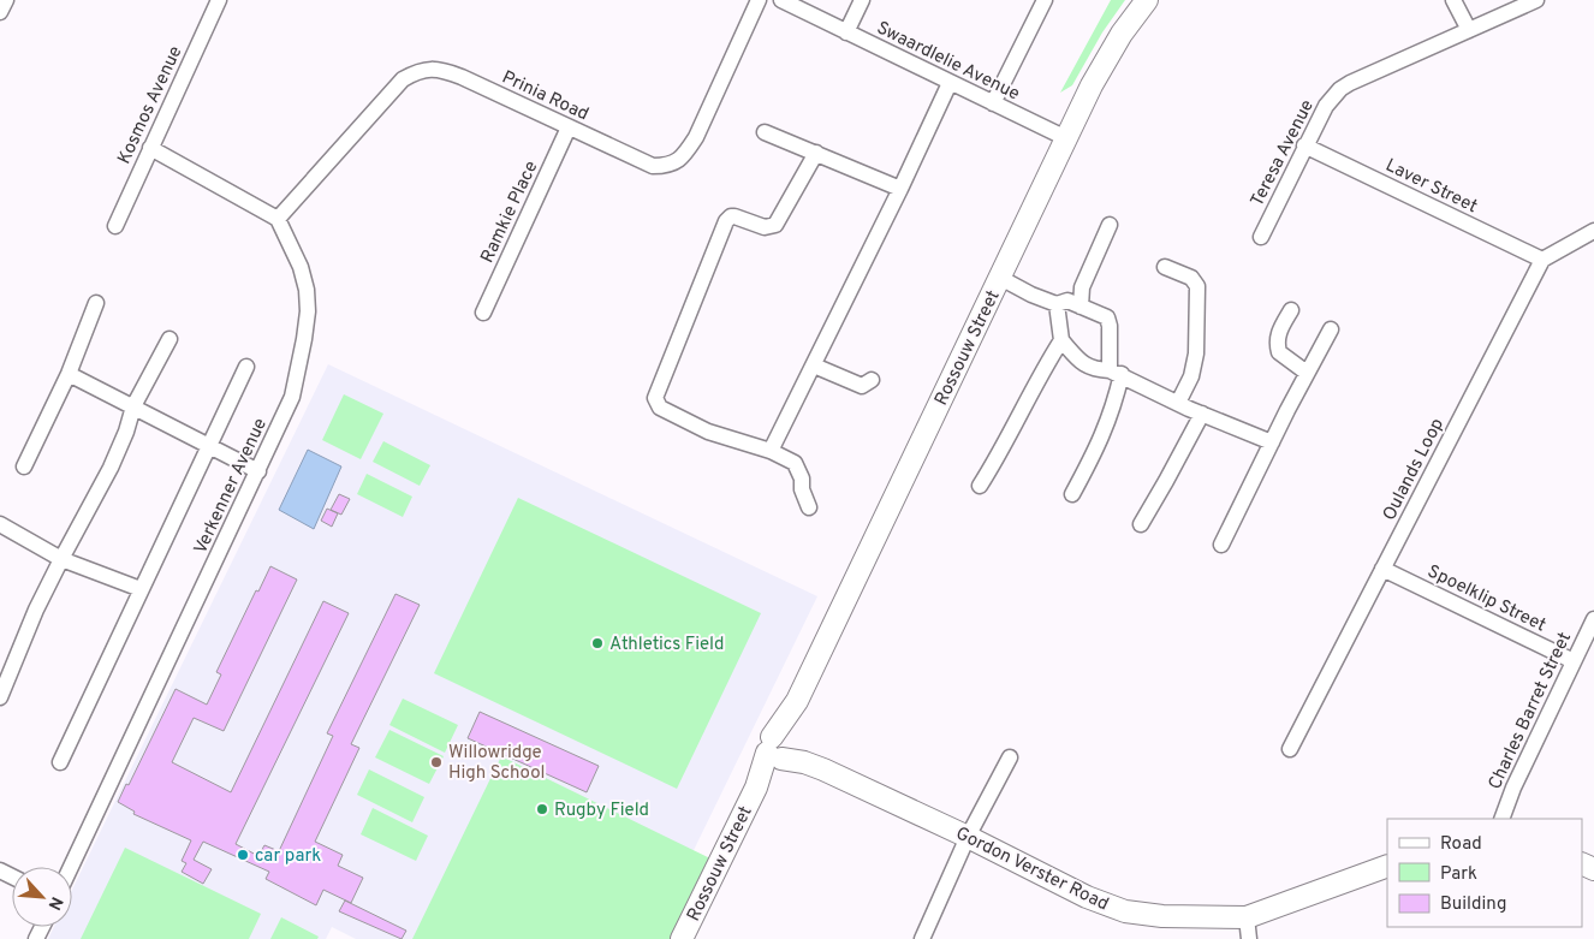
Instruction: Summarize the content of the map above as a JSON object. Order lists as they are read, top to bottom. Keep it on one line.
{"streets":{"main road":["Rossouw Street","Gordon Verster Road"],"street":["Swaardlelie Avenue","Prinia Road","Kosmos Avenue","Teresa Avenue","Laver Street","Ramkie Place","Oulands Loop","Verkenner Avenue","Spoelklip Street","Charles Barret Street"]},"crossings":[["Swaardlelie Avenue","Rossouw Street"],["Prinia Road","Ramkie Place"],["Prinia Road","Verkenner Avenue"],["Teresa Avenue","Laver Street"],["Laver Street","Oulands Loop"],["Rossouw Street","Gordon Verster Road"],["Oulands Loop","Spoelklip Street"],["Spoelklip Street","Charles Barret Street"]],"places":["Athletics Field","Willowridge High School","Rugby Field","car park"],"legend":["Road","Park","Building"],"north":"bottom right"}
